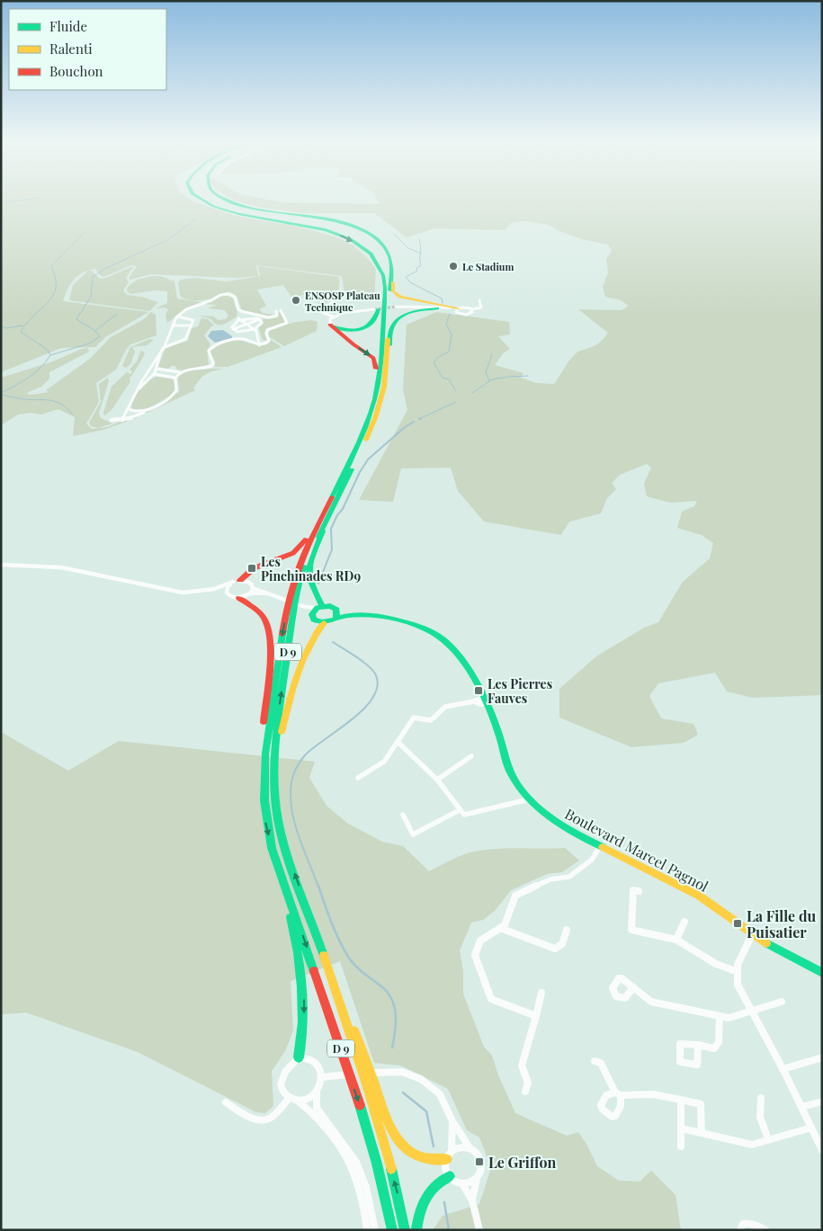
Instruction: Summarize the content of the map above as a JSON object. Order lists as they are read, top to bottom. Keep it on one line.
{"streets":{"main road":["D 9","Boulevard Marcel Pagnol"]},"places":{"other":["Le Stadium","ENSOSP Plateau Technique"],"transit":["Les Pinchinades RD9","Les Pierres Fauves","La Fille du Puisatier","Le Griffon"]},"legend":["Fluide","Ralenti","Bouchon"]}
